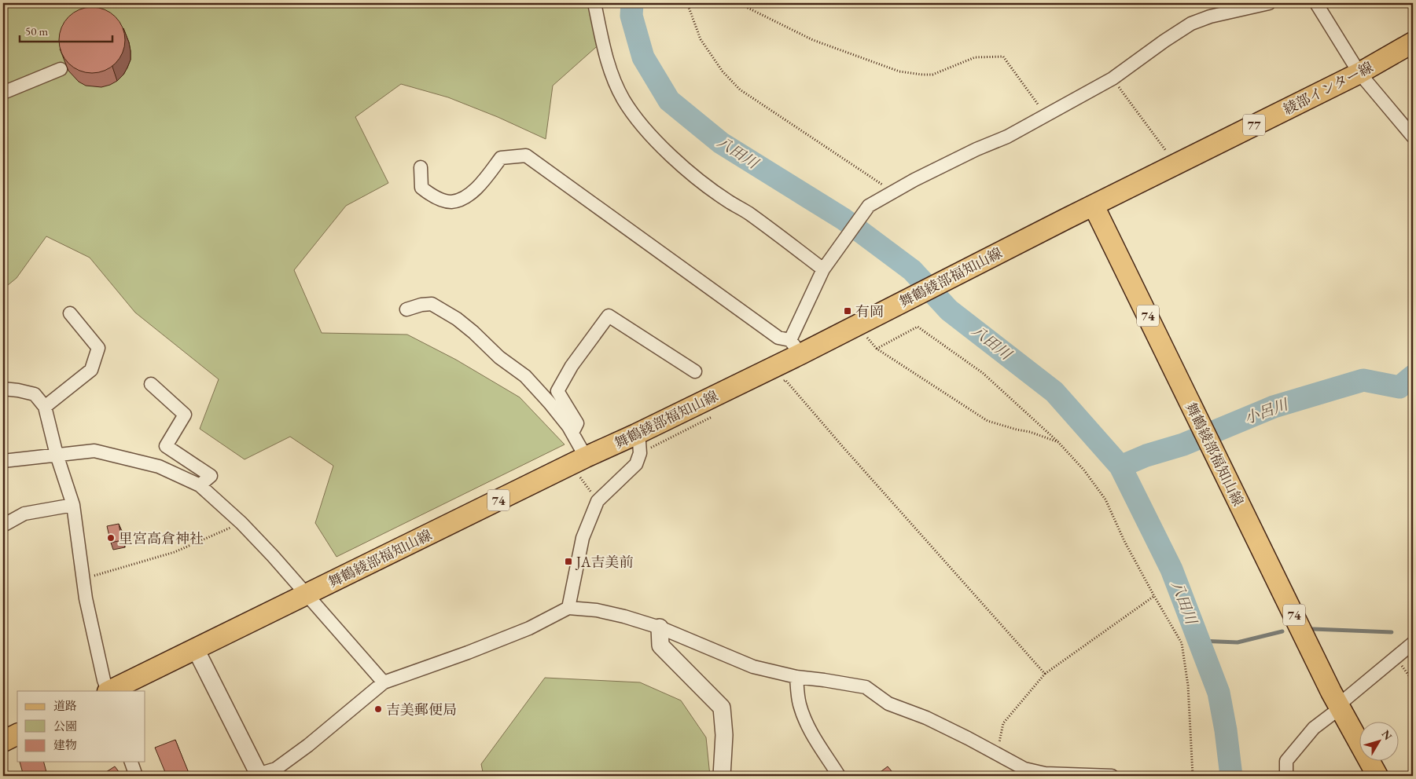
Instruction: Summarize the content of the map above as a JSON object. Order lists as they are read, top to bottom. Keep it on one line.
{"streets":{"main road":["綾部インター線","77","舞鶴綾部福知山線","74"]},"crossings":[["綾部インター線","舞鶴綾部福知山線"]],"water":["八田川","小呂川"],"places":{"transit":["有岡","JA吉美前"],"other":["里宮高倉神社","吉美郵便局"]},"legend":["道路","公園","建物"],"scale_bar":"50 m","north":"top right"}
